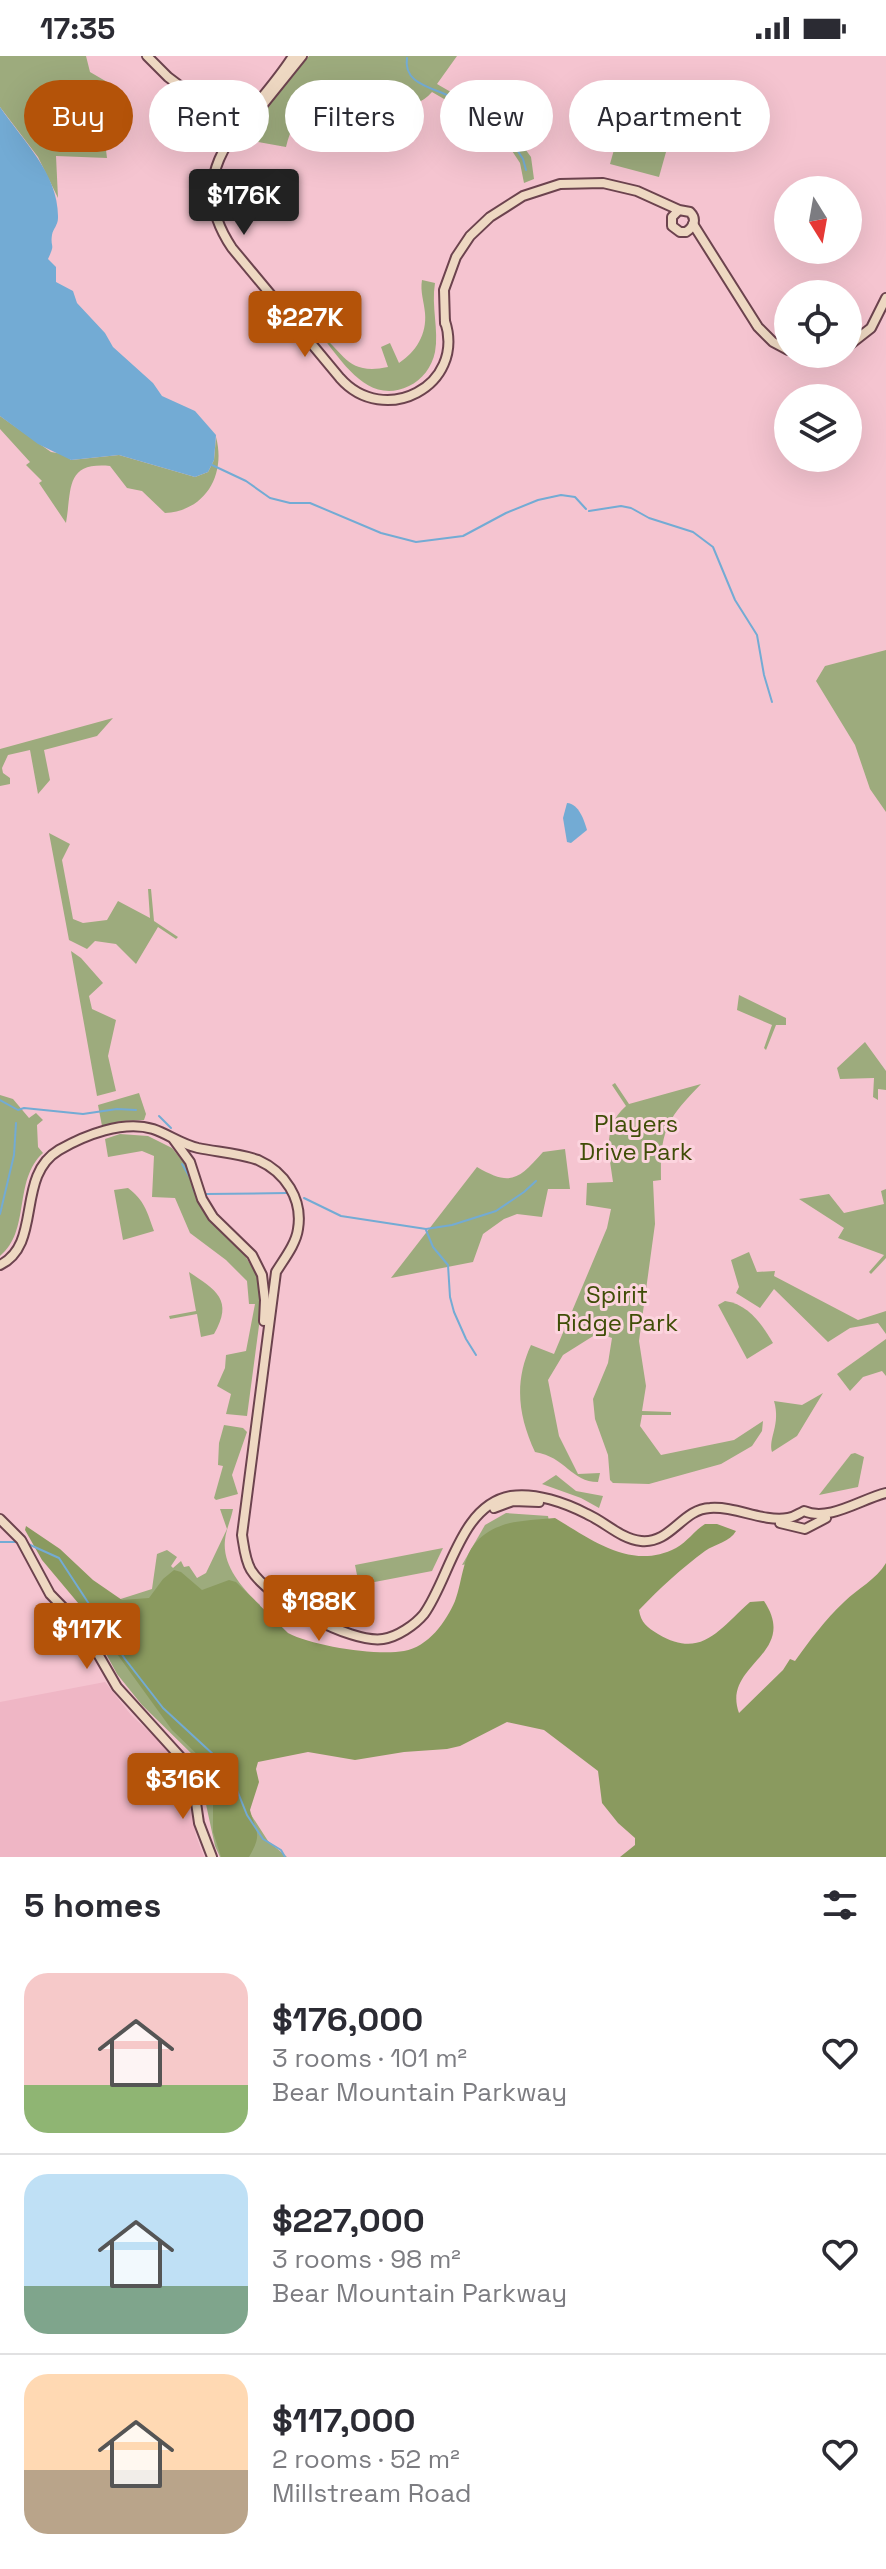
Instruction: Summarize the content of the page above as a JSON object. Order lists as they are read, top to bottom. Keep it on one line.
{"parks":["Players Drive Park","Spirit Ridge Park"],"north":"bottom","page":{"status":"17:35","chip":["Buy","Rent","Filters","New","Apartment"],"price":["$176K","$227K","$188K","$117K","$316K"],"heading":"5 homes","list":[{"name":"$176,000","note":"3 rooms · 101 m² · Bear Mountain Parkway"},{"name":"$227,000","note":"3 rooms · 98 m² · Bear Mountain Parkway"},{"name":"$117,000","note":"2 rooms · 52 m² · Millstream Road"}]}}
